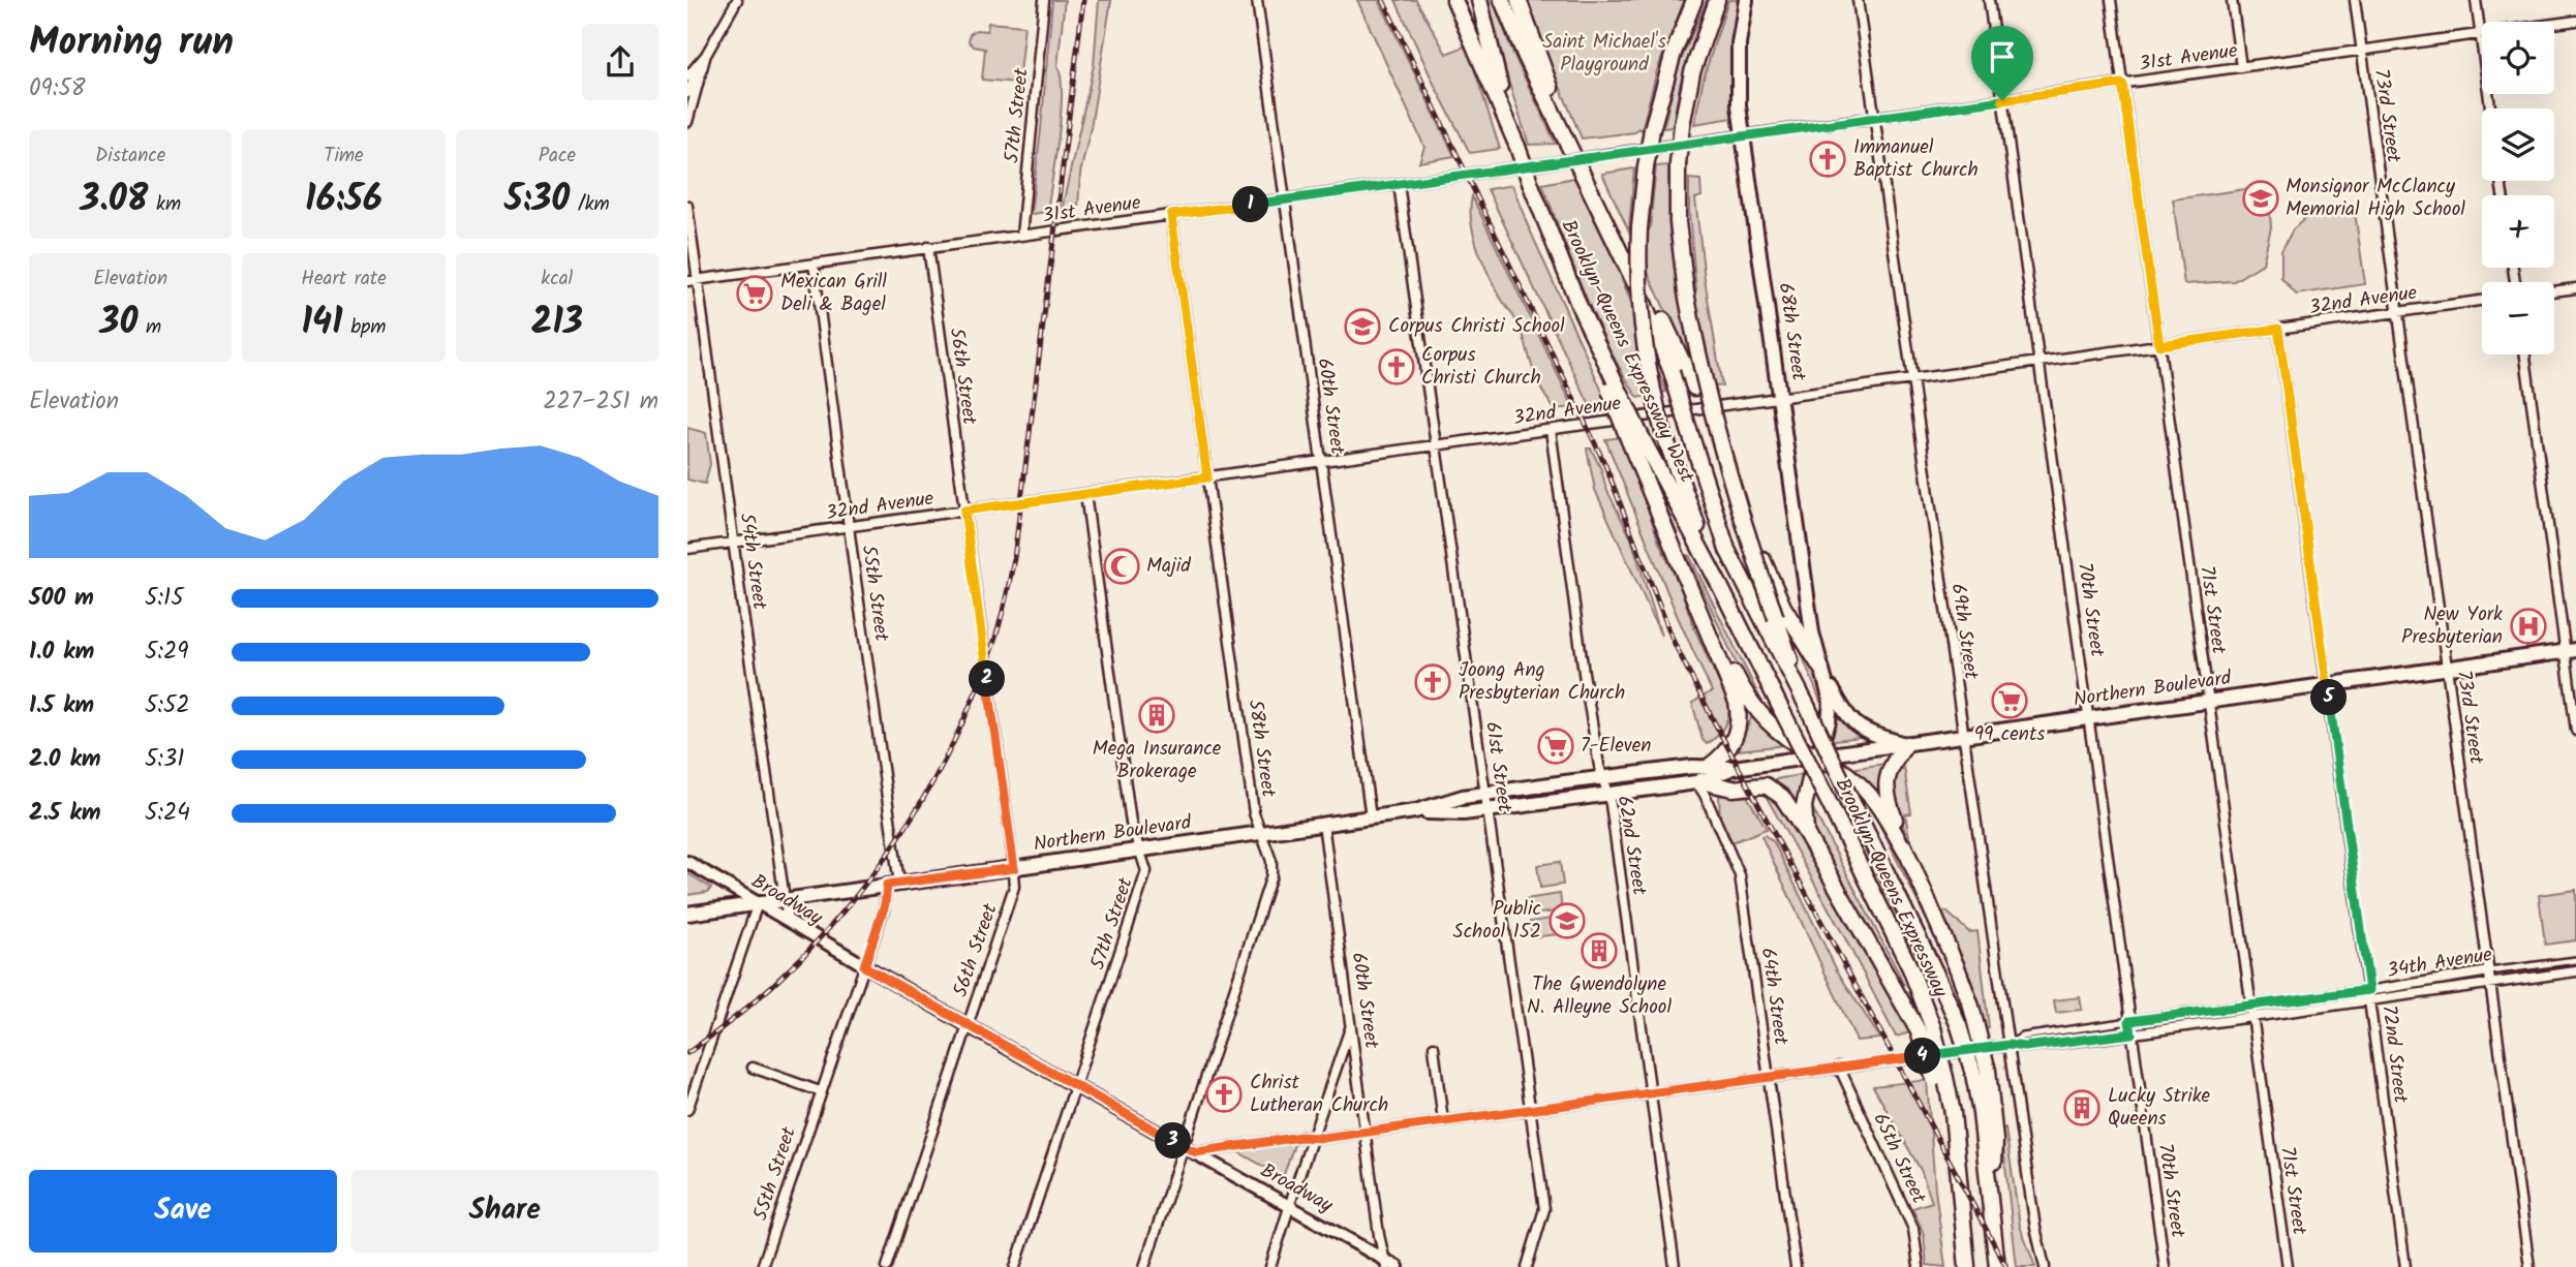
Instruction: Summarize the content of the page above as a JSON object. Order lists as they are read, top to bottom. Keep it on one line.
{"streets":{"highway":["Brooklyn-Queens Expressway West","Brooklyn-Queens Expressway"],"main road":["68th Street","Northern Boulevard","Broadway"],"street":["31st Avenue","57th Street","73rd Street","32nd Avenue","56th Street","60th Street","54th Street","55th Street","70th Street","71st Street","69th Street","58th Street","61st Street","62nd Street","34th Avenue","64th Street","72nd Street","65th Street"]},"crossings":[["31st Avenue","57th Street"],["31st Avenue","73rd Street"],["31st Avenue","68th Street"],["31st Avenue","56th Street"],["31st Avenue","60th Street"],["31st Avenue","54th Street"],["31st Avenue","55th Street"],["31st Avenue","70th Street"],["31st Avenue","71st Street"],["31st Avenue","69th Street"],["31st Avenue","58th Street"],["31st Avenue","61st Street"],["57th Street","32nd Avenue"],["57th Street","Northern Boulevard"],["57th Street","Broadway"],["73rd Street","32nd Avenue"],["73rd Street","Northern Boulevard"],["73rd Street","34th Avenue"],["32nd Avenue","68th Street"],["32nd Avenue","56th Street"],["32nd Avenue","60th Street"],["32nd Avenue","54th Street"],["32nd Avenue","55th Street"],["32nd Avenue","70th Street"],["32nd Avenue","71st Street"],["32nd Avenue","69th Street"],["32nd Avenue","58th Street"],["32nd Avenue","61st Street"],["32nd Avenue","62nd Street"],["32nd Avenue","72nd Street"],["68th Street","Northern Boulevard"],["Brooklyn-Queens Expressway West","Brooklyn-Queens Expressway"],["56th Street","Northern Boulevard"],["56th Street","Broadway"],["60th Street","Northern Boulevard"],["60th Street","Broadway"],["60th Street","34th Avenue"],["54th Street","Northern Boulevard"],["54th Street","Broadway"],["55th Street","Northern Boulevard"],["55th Street","Broadway"],["70th Street","Northern Boulevard"],["70th Street","34th Avenue"],["71st Street","Northern Boulevard"],["71st Street","34th Avenue"],["69th Street","Northern Boulevard"],["69th Street","34th Avenue"],["Northern Boulevard","58th Street"],["Northern Boulevard","61st Street"],["Northern Boulevard","62nd Street"],["Northern Boulevard","Broadway"],["Northern Boulevard","64th Street"],["Northern Boulevard","72nd Street"],["58th Street","Broadway"],["61st Street","34th Avenue"],["62nd Street","34th Avenue"],["Broadway","34th Avenue"],["34th Avenue","64th Street"],["34th Avenue","72nd Street"],["34th Avenue","65th Street"]],"parks":["Saint Michael's Playground"],"places":{"church":["Immanuel Baptist Church","Corpus Christi Church","Joong Ang Presbyterian Church","Christ Lutheran Church"],"school or university":["Monsignor McClancy Memorial High School","Corpus Christi School","Public School 152"],"supermarket":["Mexican Grill Deli & Bagel","99 cents","7-Eleven"],"mosque":["Majid"],"hospital":["New York Presbyterian"],"building":["Mega Insurance Brokerage","The Gwendolyne N. Alleyne School","Lucky Strike Queens"]},"page":{"heading":["Morning run","09:58"],"map_buttons":["+","−"],"stats":[["Distance","3.08 km"],["Time","16:56"],["Pace","5:30 /km"],["Elevation","30 m"],["Heart rate","141 bpm"],["kcal","213"]],"pins":["1","2","5","4","3"],"chart":["Elevation","227–251 m"],"list":[{"name":"500 m","note":"5:15"},{"name":"1.0 km","note":"5:29"},{"name":"1.5 km","note":"5:52"},{"name":"2.0 km","note":"5:31"},{"name":"2.5 km","note":"5:24"}],"buttons":["Save","Share"]}}
